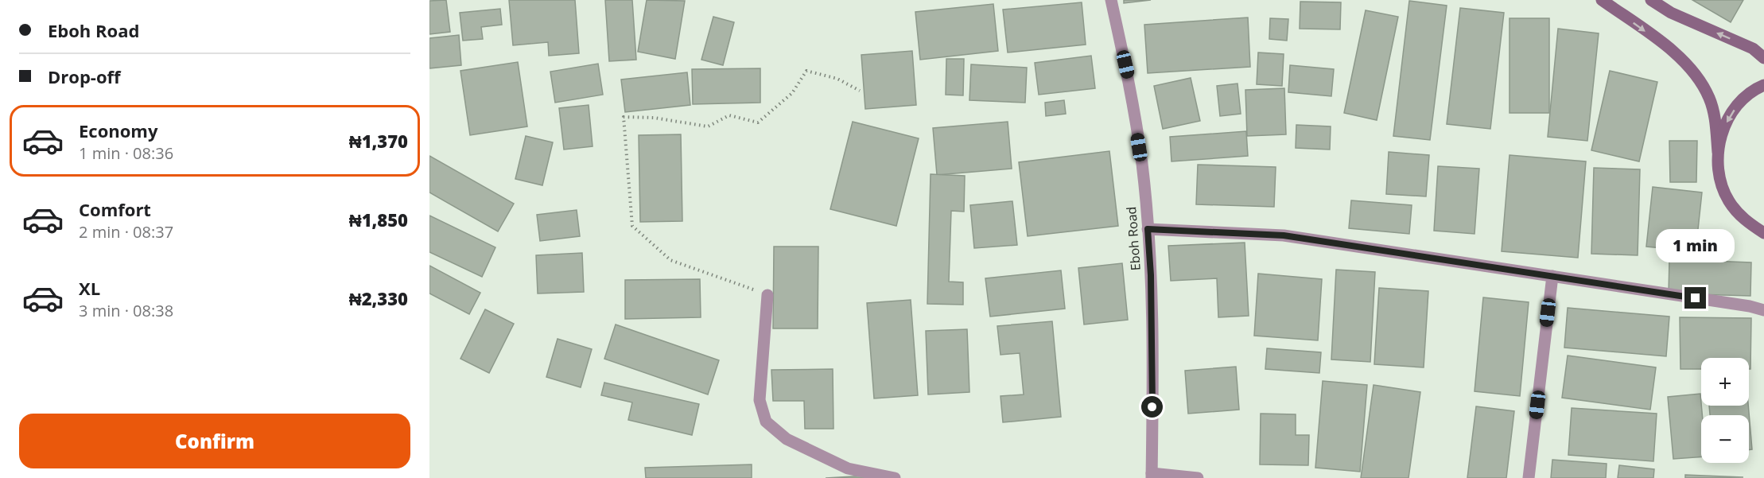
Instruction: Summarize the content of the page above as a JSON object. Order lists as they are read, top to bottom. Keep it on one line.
{"streets":{"street":["Eboh Road"]},"page":{"banner":["Eboh Road","Drop-off"],"list":[{"name":"Economy","note":"1 min · 08:36","value":"₦1,370"},{"name":"Comfort","note":"2 min · 08:37","value":"₦1,850"},{"name":"XL","note":"3 min · 08:38","value":"₦2,330"}],"bubble":"1 min","map_buttons":["+","−"],"buttons":"Confirm"}}
